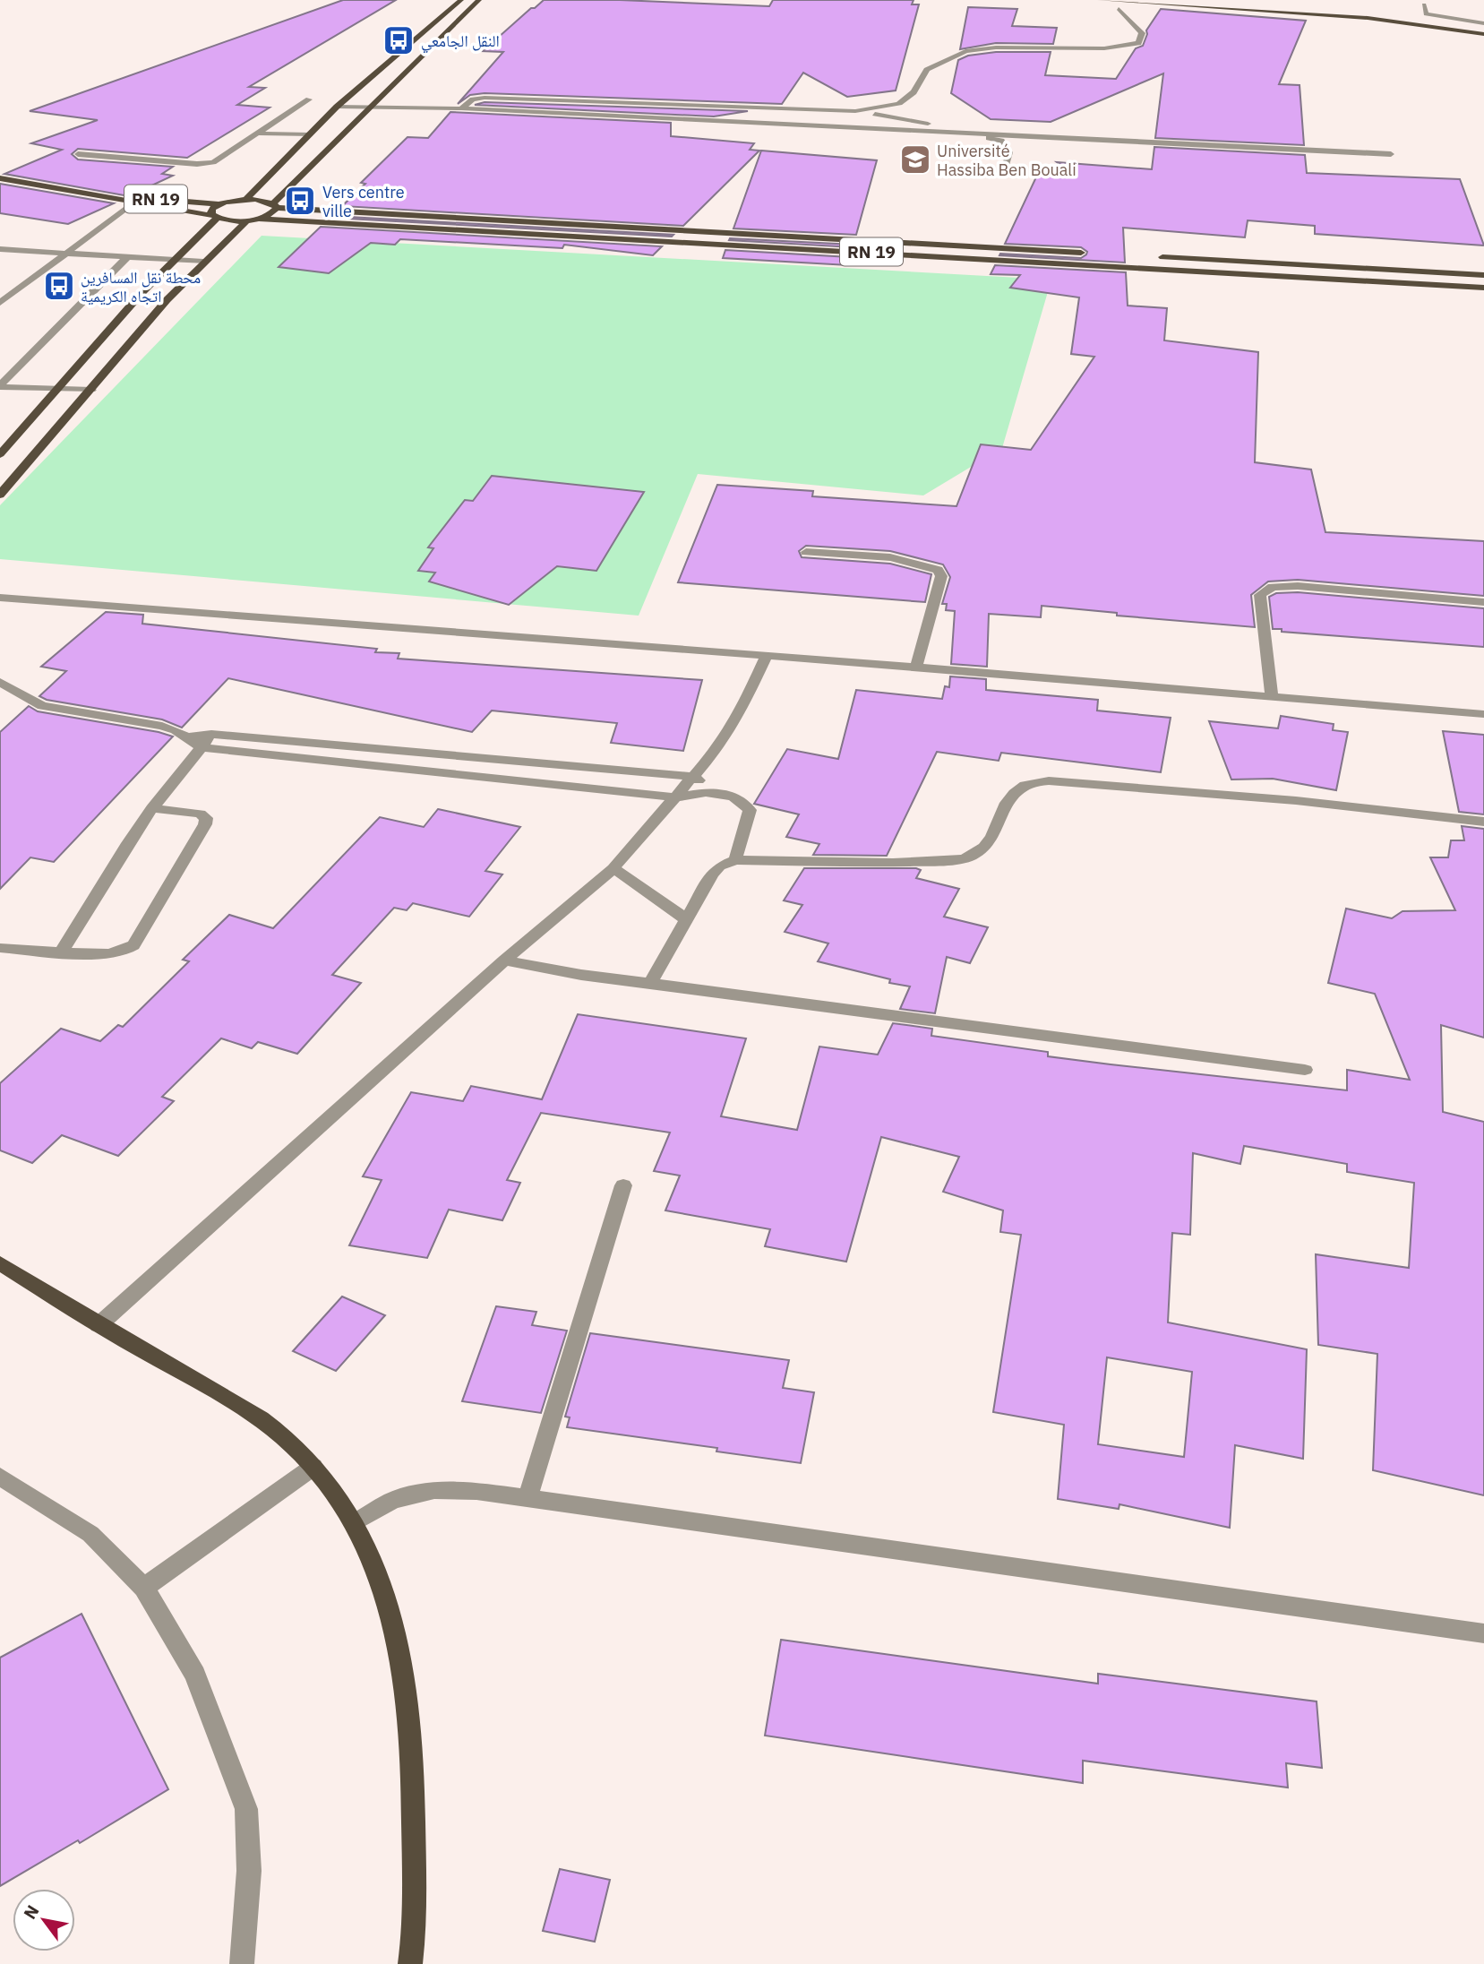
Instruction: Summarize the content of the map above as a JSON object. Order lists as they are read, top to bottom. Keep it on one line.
{"streets":{"main road":["RN 19"]},"places":{"bus stop":["النقل الجامعي","Vers centre ville","محطة نقل المسافرين اتجاه الكريمية"],"school or university":["Université Hassiba Ben Bouali"]},"north":"top left"}
